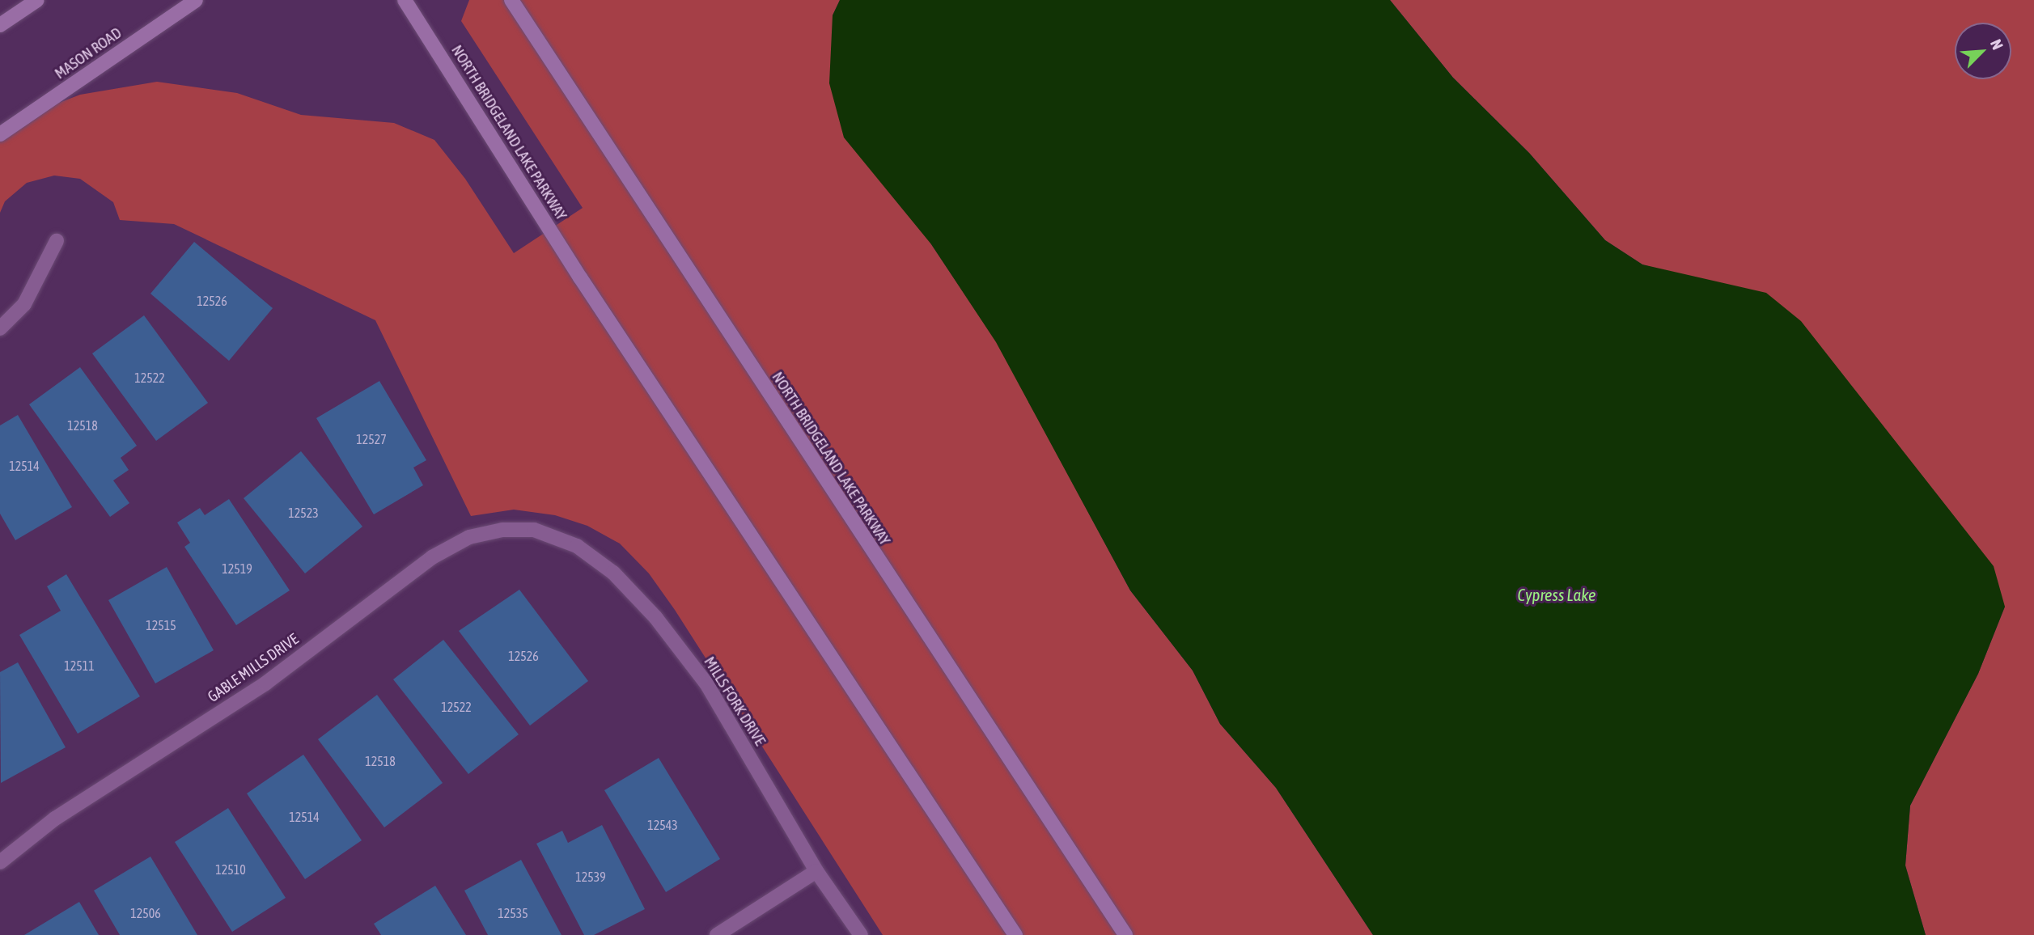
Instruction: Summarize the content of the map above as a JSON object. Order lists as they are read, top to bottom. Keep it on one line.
{"streets":{"main road":["MASON ROAD","NORTH BRIDGELAND LAKE PARKWAY"],"street":["GABLE MILLS DRIVE","MILLS FORK DRIVE"]},"crossings":[["GABLE MILLS DRIVE","MILLS FORK DRIVE"]],"water":["Cypress Lake"],"house_numbers":["12526","12522","12518","12527","12514","12523","12519","12515","12526","12511","12522","12518","12514","12543","12510","12539","12506","12535"],"north":"top right"}
